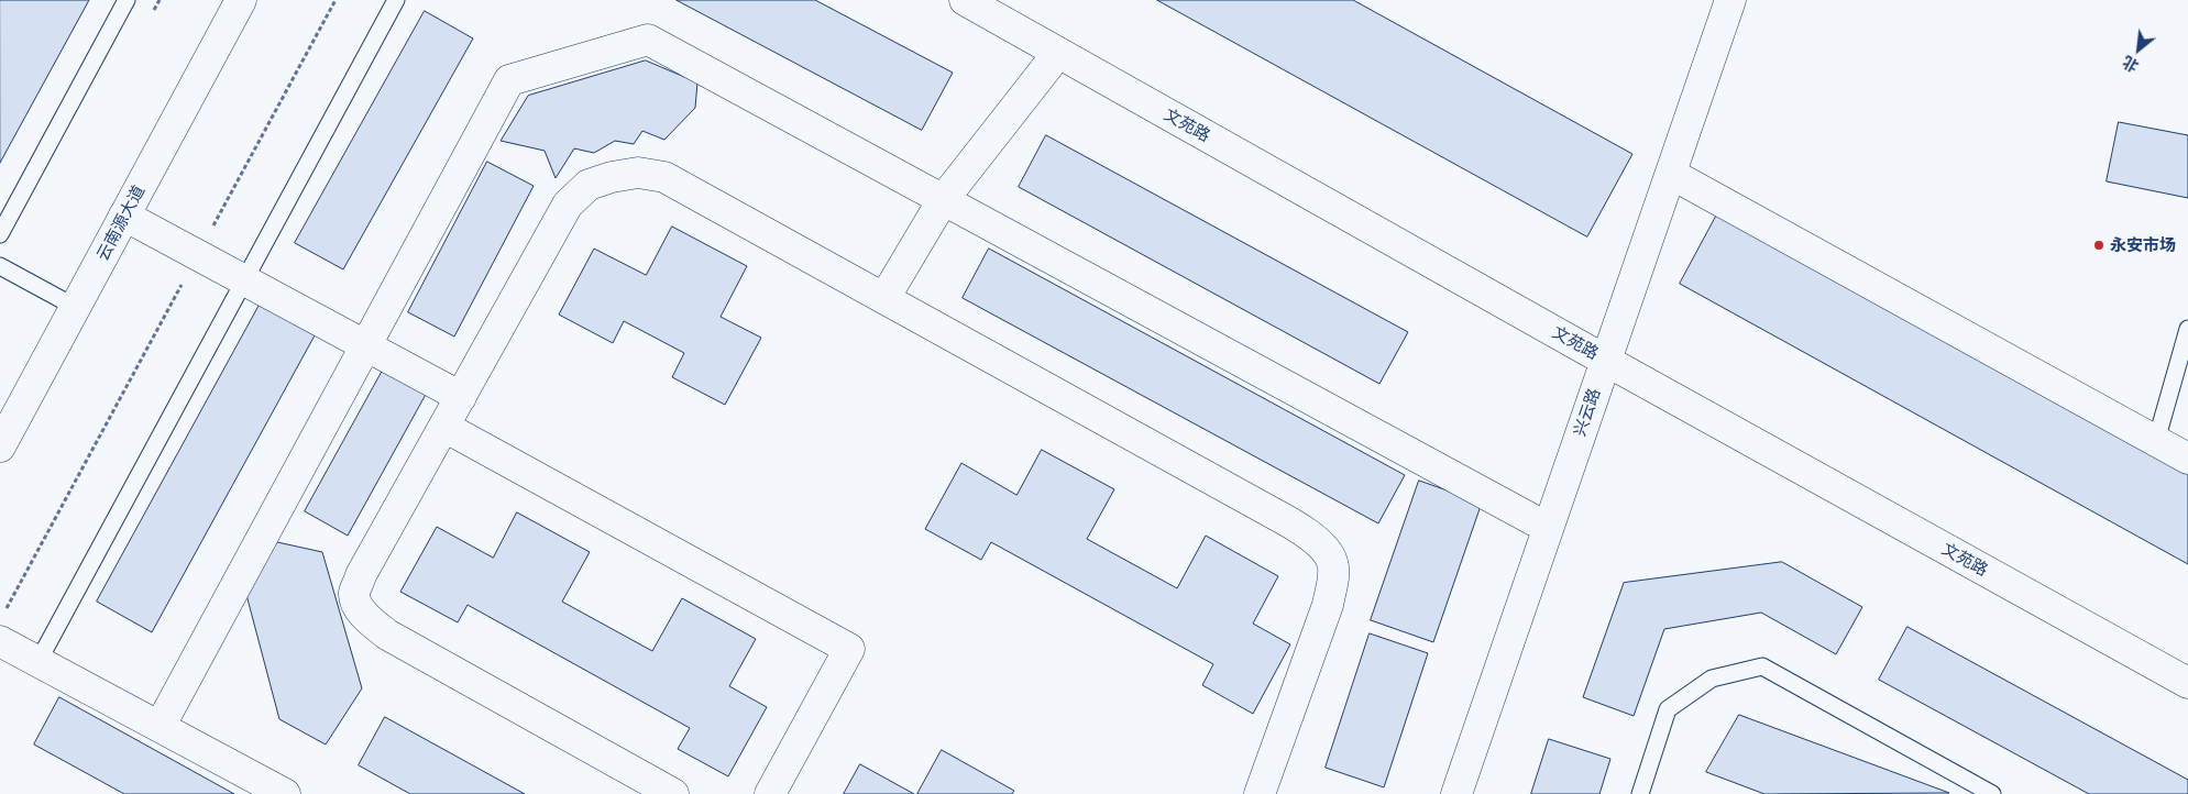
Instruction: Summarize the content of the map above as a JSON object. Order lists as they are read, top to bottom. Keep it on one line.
{"streets":{"street":["文苑路","云南源大道","兴云路"]},"crossings":[["文苑路","兴云路"]],"places":["永安市场"],"north":"bottom left"}
